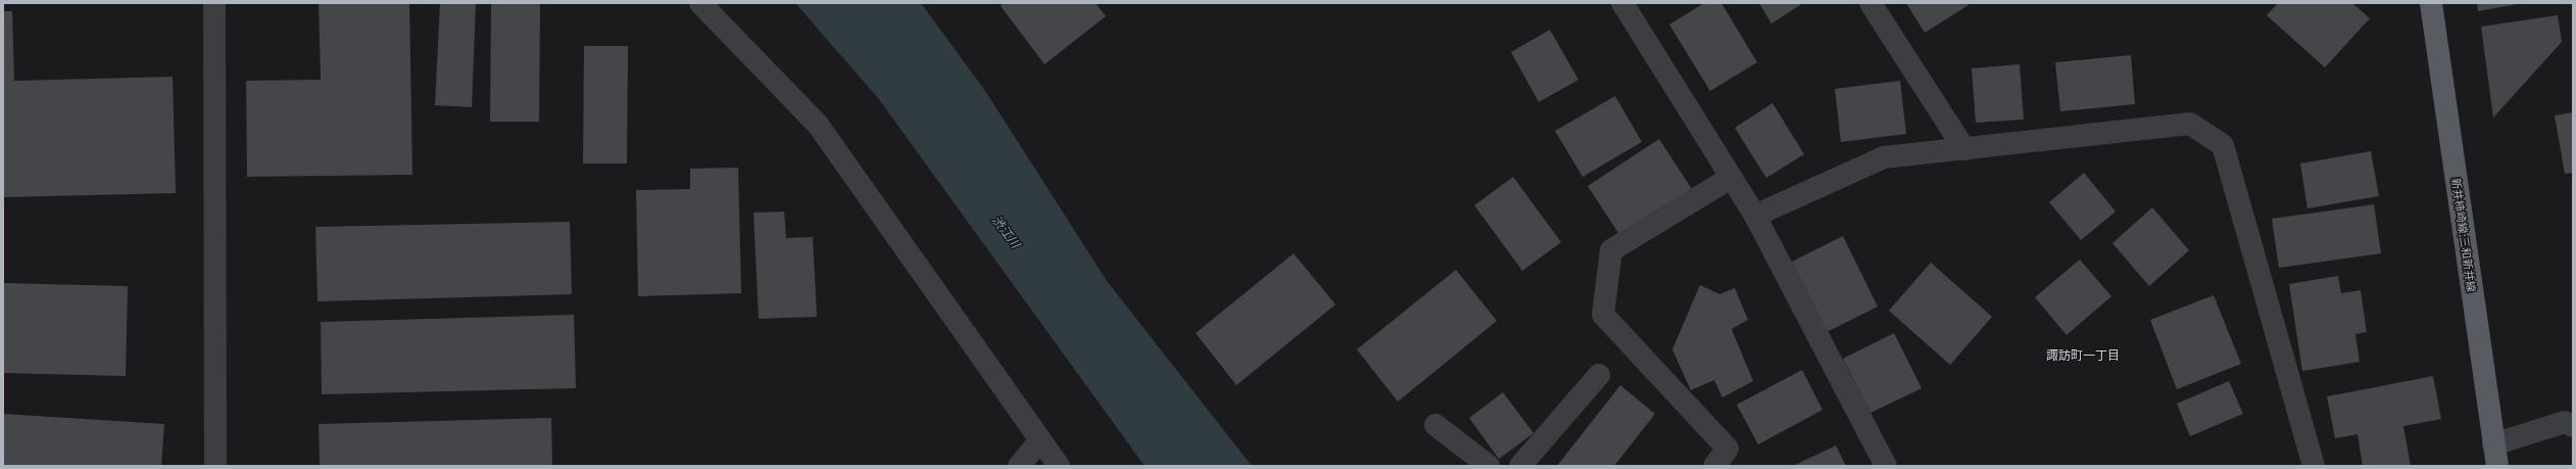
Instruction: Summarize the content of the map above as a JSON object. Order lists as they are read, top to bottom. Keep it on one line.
{"streets":{"main road":["新井柿崎線;三和新井線"]},"districts":["諏訪町一丁目"],"water":["渋江川"]}
